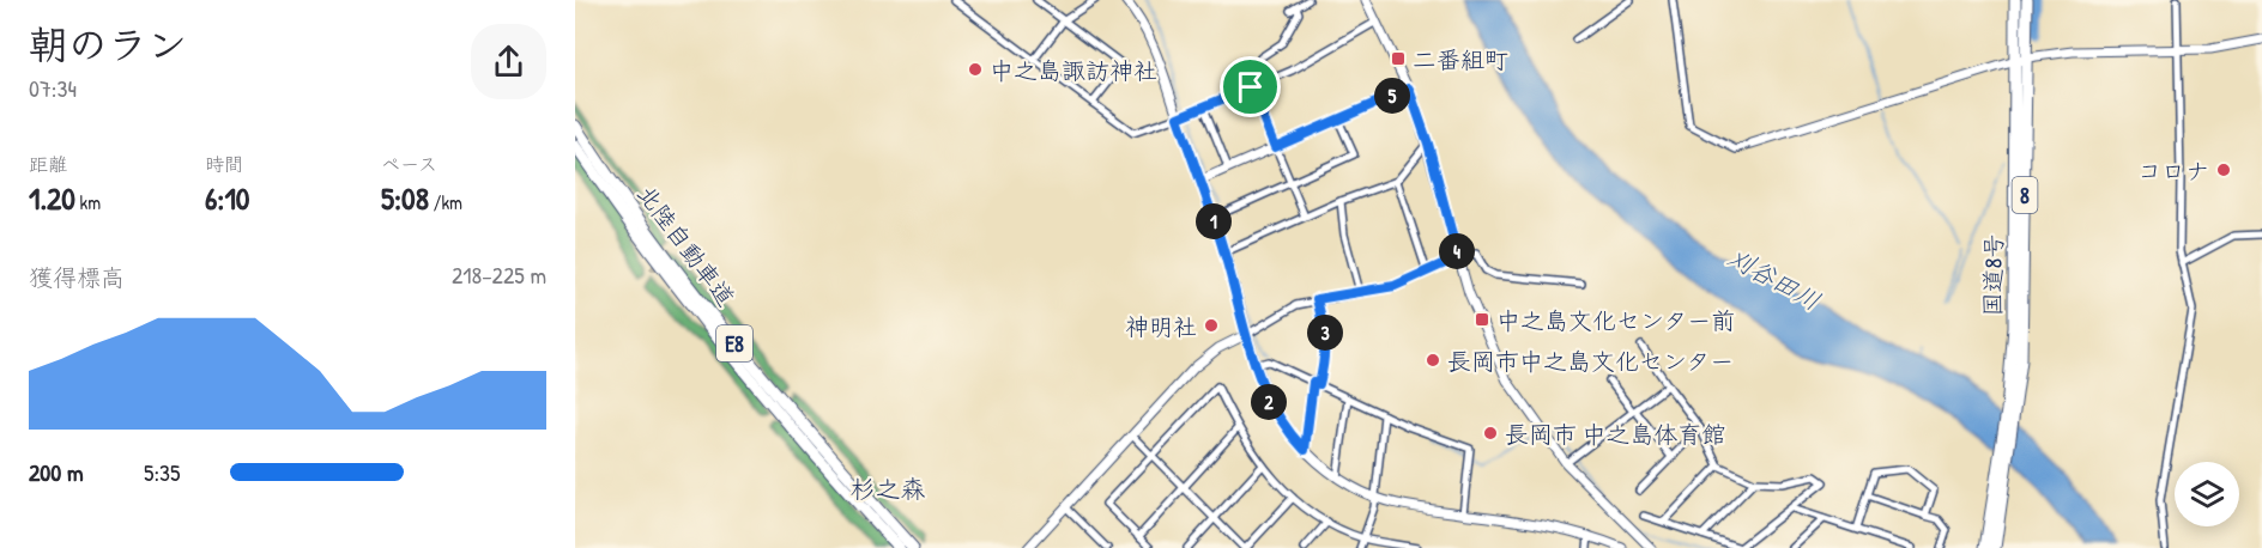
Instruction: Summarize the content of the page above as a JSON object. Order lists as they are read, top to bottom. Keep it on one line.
{"streets":{"highway":["8","北陸自動車道","国道8号","E8"]},"districts":["杉之森"],"water":["刈谷田川"],"places":{"transit":["二番組町","中之島文化センター前"],"other":["中之島諏訪神社","コロナ","神明社","長岡市中之島文化センター","長岡市 中之島体育館"]},"page":{"heading":["朝のラン","07:34"],"pins":["5","1","4","3","2"],"stats":[["距離","1.20 km"],["時間","6:10"],["ペース","5:08 /km"]],"chart":["獲得標高","218–225 m"],"list":[{"name":"200 m","note":"5:35"}]}}
